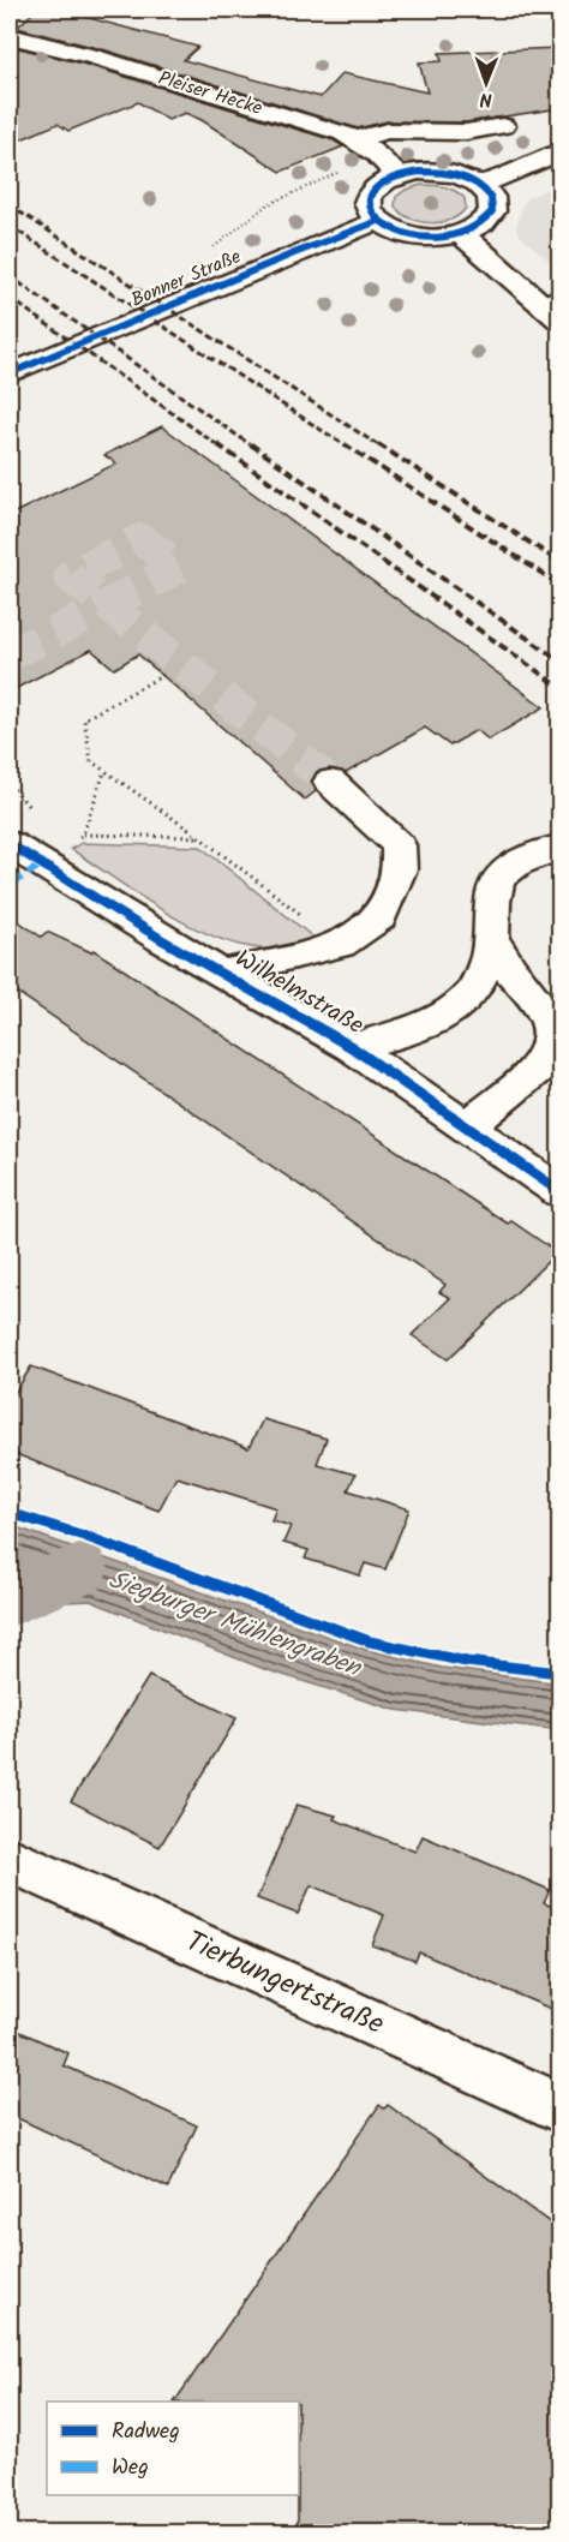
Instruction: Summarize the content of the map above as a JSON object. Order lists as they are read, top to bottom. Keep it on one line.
{"streets":{"street":["Pleiser Hecke","Bonner Straße","Wilhelmstraße","Tierbungertstraße"]},"water":["Siegburger Mühlengraben"],"legend":["Radweg","Weg"],"north":"bottom"}
